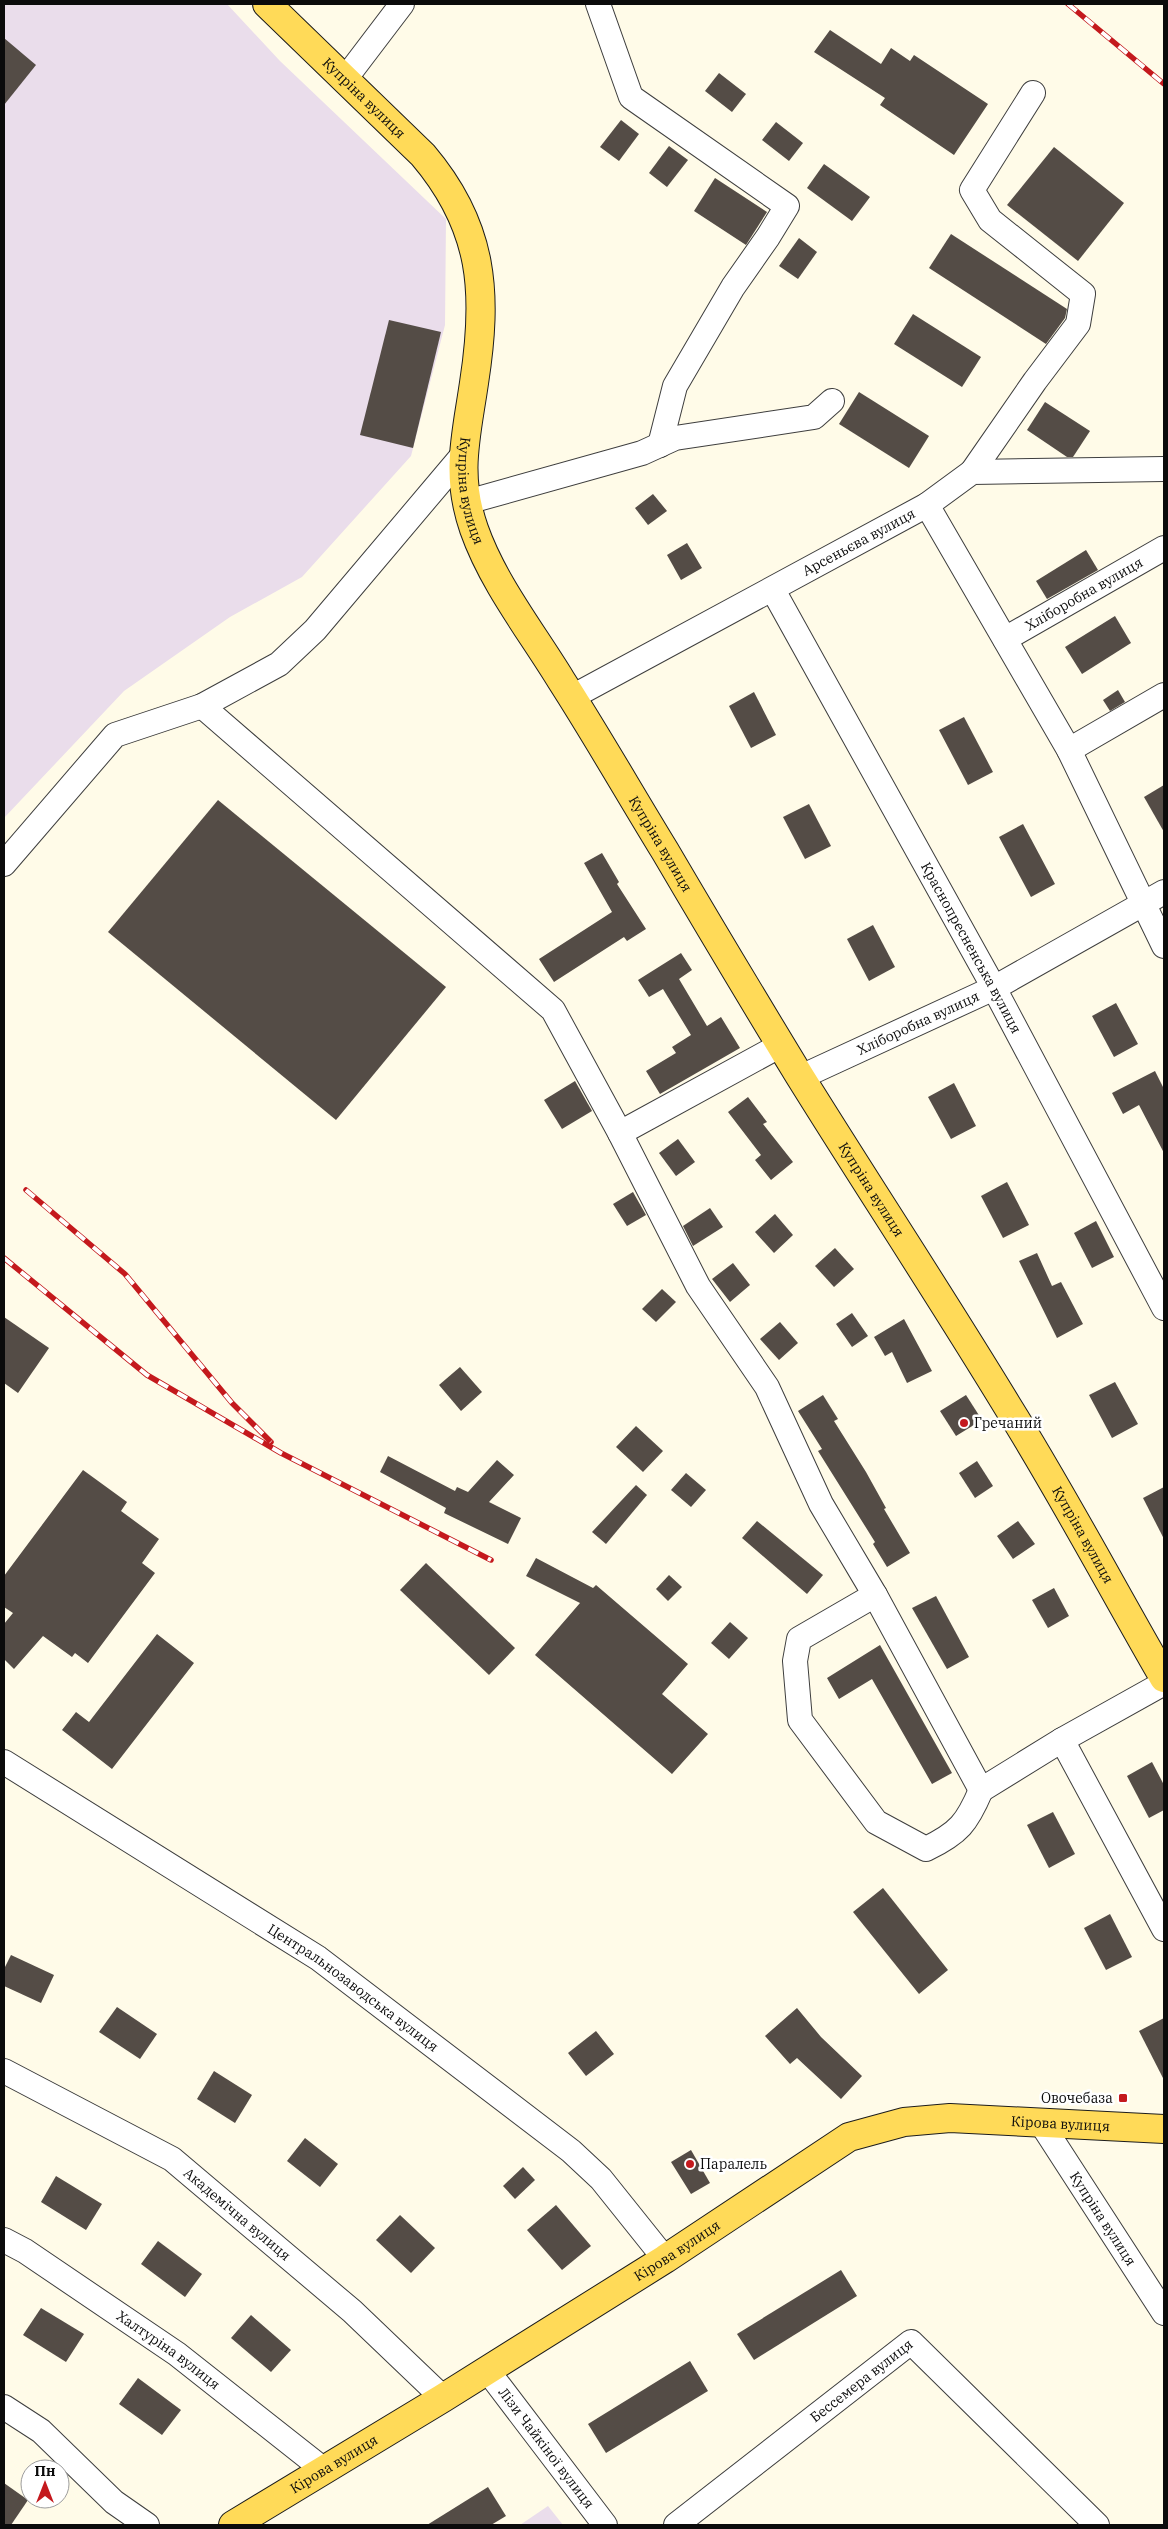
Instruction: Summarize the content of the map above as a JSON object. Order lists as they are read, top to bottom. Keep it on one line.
{"streets":{"main road":["Купріна вулиця","Кірова вулиця"],"street":["Арсеньєва вулиця","Хліборобна вулиця","Краснопресненська вулиця","Центральнозаводська вулиця","Академічна вулиця","Халтуріна вулиця","Бессемера вулиця","Лізи Чайкіної вулиця"]},"crossings":[["Купріна вулиця","Арсеньєва вулиця"],["Купріна вулиця","Хліборобна вулиця"],["Купріна вулиця","Кірова вулиця"],["Арсеньєва вулиця","Краснопресненська вулиця"],["Хліборобна вулиця","Краснопресненська вулиця"],["Центральнозаводська вулиця","Кірова вулиця"],["Кірова вулиця","Академічна вулиця"],["Кірова вулиця","Халтуріна вулиця"],["Кірова вулиця","Лізи Чайкіної вулиця"]],"places":{"other":["Гречаний","Паралель"],"transit":["Овочебаза"]},"north":"top"}
